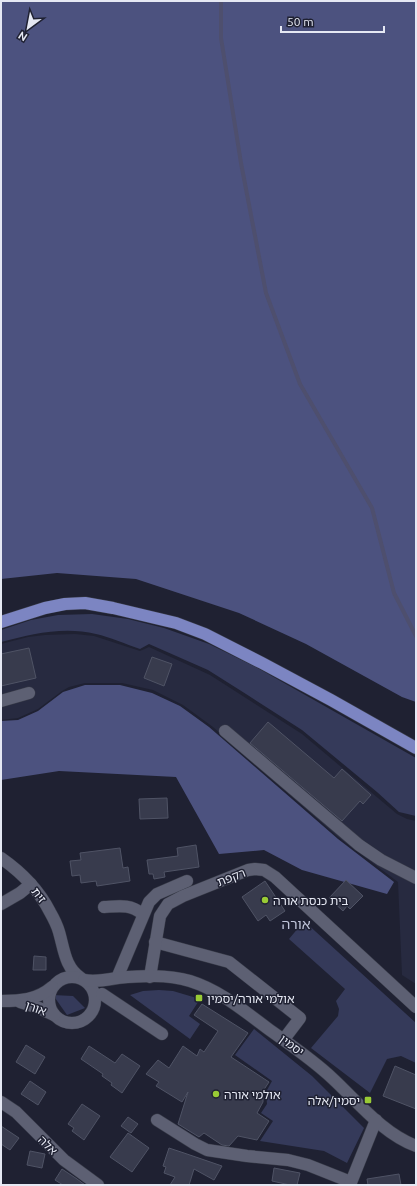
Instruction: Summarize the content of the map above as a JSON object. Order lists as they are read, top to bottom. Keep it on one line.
{"streets":{"street":["רקפת","זית","אורן","יסמין","אלה"]},"crossings":[["רקפת","יסמין"],["זית","אורן"],["זית","יסמין"],["אורן","יסמין"]],"districts":["אורה"],"places":{"other":["בית כנסת אורה","אולמי אורה"],"transit":["אולמי אורה/יסמין","יסמין/אלה"]},"scale_bar":"50 m","north":"bottom left"}
